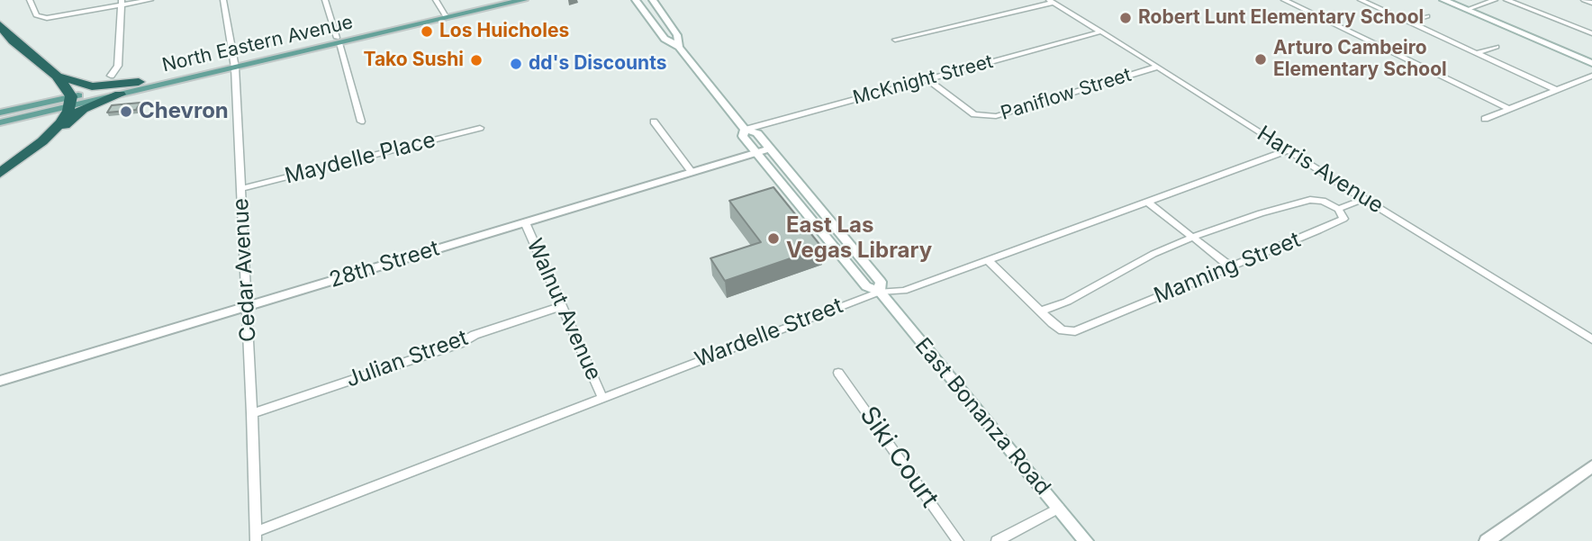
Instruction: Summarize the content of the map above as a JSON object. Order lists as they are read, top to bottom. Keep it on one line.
{"streets":{"main road":["North Eastern Avenue","28th Street","East Bonanza Road"],"street":["McKnight Street","Paniflow Street","Maydelle Place","Harris Avenue","Manning Street","Cedar Avenue","Walnut Avenue","Wardelle Street","Julian Street","Siki Court"]},"crossings":[["North Eastern Avenue","Cedar Avenue"],["McKnight Street","Paniflow Street"],["McKnight Street","Harris Avenue"],["McKnight Street","East Bonanza Road"],["Paniflow Street","Harris Avenue"],["Maydelle Place","Cedar Avenue"],["Harris Avenue","Wardelle Street"],["28th Street","Cedar Avenue"],["28th Street","Walnut Avenue"],["28th Street","East Bonanza Road"],["Cedar Avenue","Wardelle Street"],["Cedar Avenue","Julian Street"],["Walnut Avenue","Wardelle Street"],["Walnut Avenue","Julian Street"],["Wardelle Street","East Bonanza Road"]],"places":["Robert Lunt Elementary School","Los Huicholes","Arturo Cambeiro Elementary School","Tako Sushi","dd's Discounts","Chevron","East Las Vegas Library"]}
